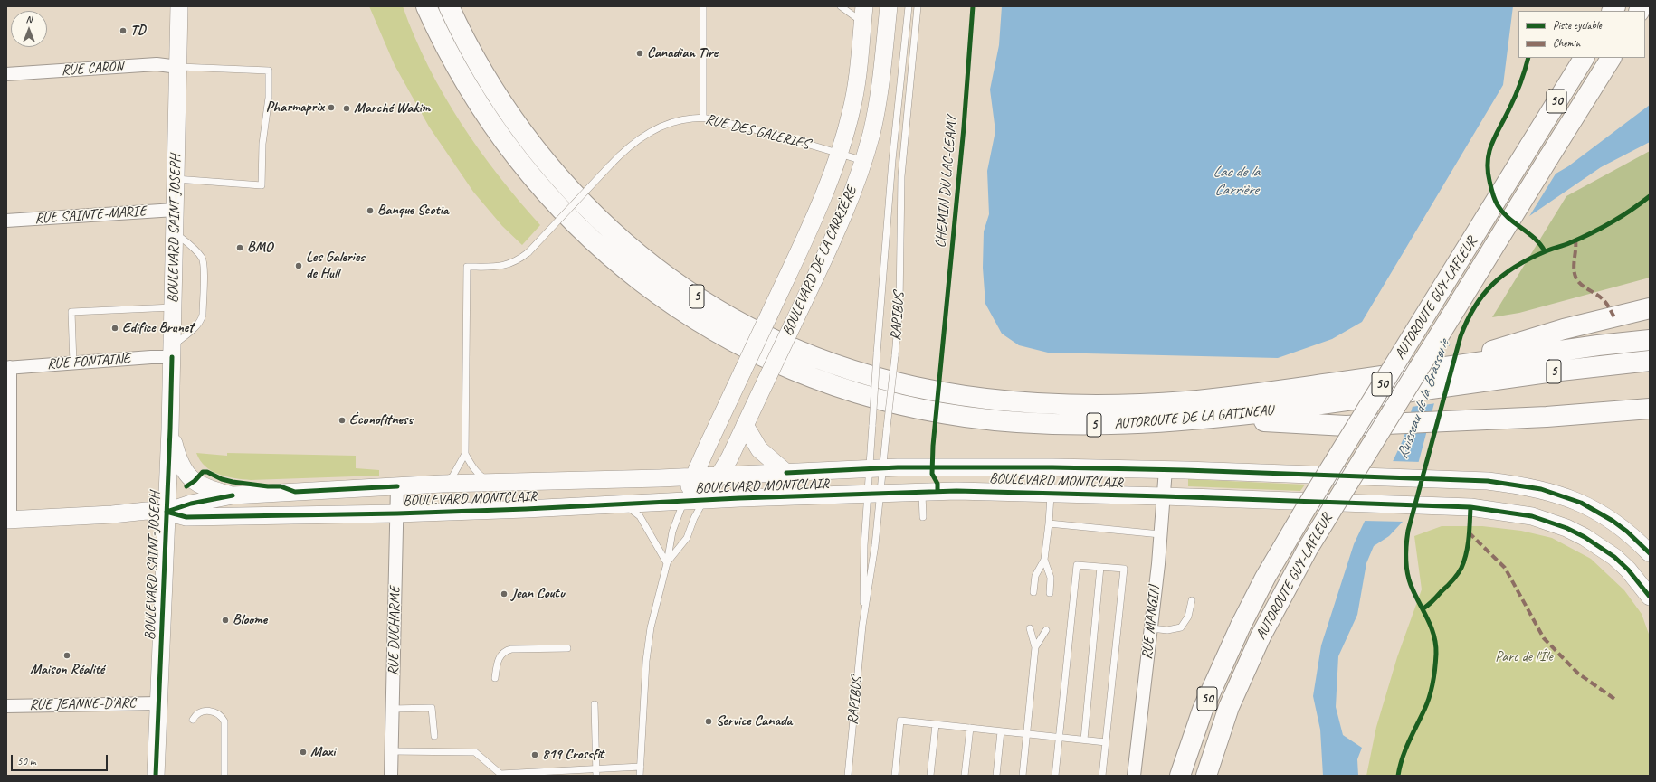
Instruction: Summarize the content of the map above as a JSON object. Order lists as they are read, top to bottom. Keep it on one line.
{"streets":{"highway":["50","5","AUTOROUTE GUY-LAFLEUR","AUTOROUTE DE LA GATINEAU"],"main road":["BOULEVARD SAINT-JOSEPH","BOULEVARD DE LA CARRIÈRE","BOULEVARD MONTCLAIR"],"street":["RUE CARON","RUE SAINTE-MARIE","RUE FONTAINE","RUE MANGIN","RUE DUCHARME","RUE JEANNE-D'ARC"],"lane":["RUE DES GALERIES","RAPIBUS"],"cycle path":["CHEMIN DU LAC-LEAMY"]},"crossings":[["RUE CARON","BOULEVARD SAINT-JOSEPH"],["RUE DES GALERIES","BOULEVARD DE LA CARRIÈRE"],["RUE SAINTE-MARIE","BOULEVARD SAINT-JOSEPH"],["BOULEVARD SAINT-JOSEPH","RUE FONTAINE"],["BOULEVARD SAINT-JOSEPH","BOULEVARD MONTCLAIR"],["BOULEVARD SAINT-JOSEPH","RUE JEANNE-D'ARC"],["BOULEVARD DE LA CARRIÈRE","BOULEVARD MONTCLAIR"],["RAPIBUS","BOULEVARD MONTCLAIR"],["BOULEVARD MONTCLAIR","RUE MANGIN"],["BOULEVARD MONTCLAIR","RUE DUCHARME"]],"water":["Lac de la Carrière","Ruisseau de la Brasserie"],"parks":["Parc de l'Île"],"places":["TD","Canadian Tire","Pharmaprix","Marché Wakim","Banque Scotia","BMO","Les Galeries de Hull","Edifice Brunet","Éconofitness","Jean Coutu","Bloome","Maison Réalité","Service Canada","Maxi","819 Crossfit"],"legend":["Piste cyclable","Chemin"],"scale_bar":"50 m","north":"top"}
